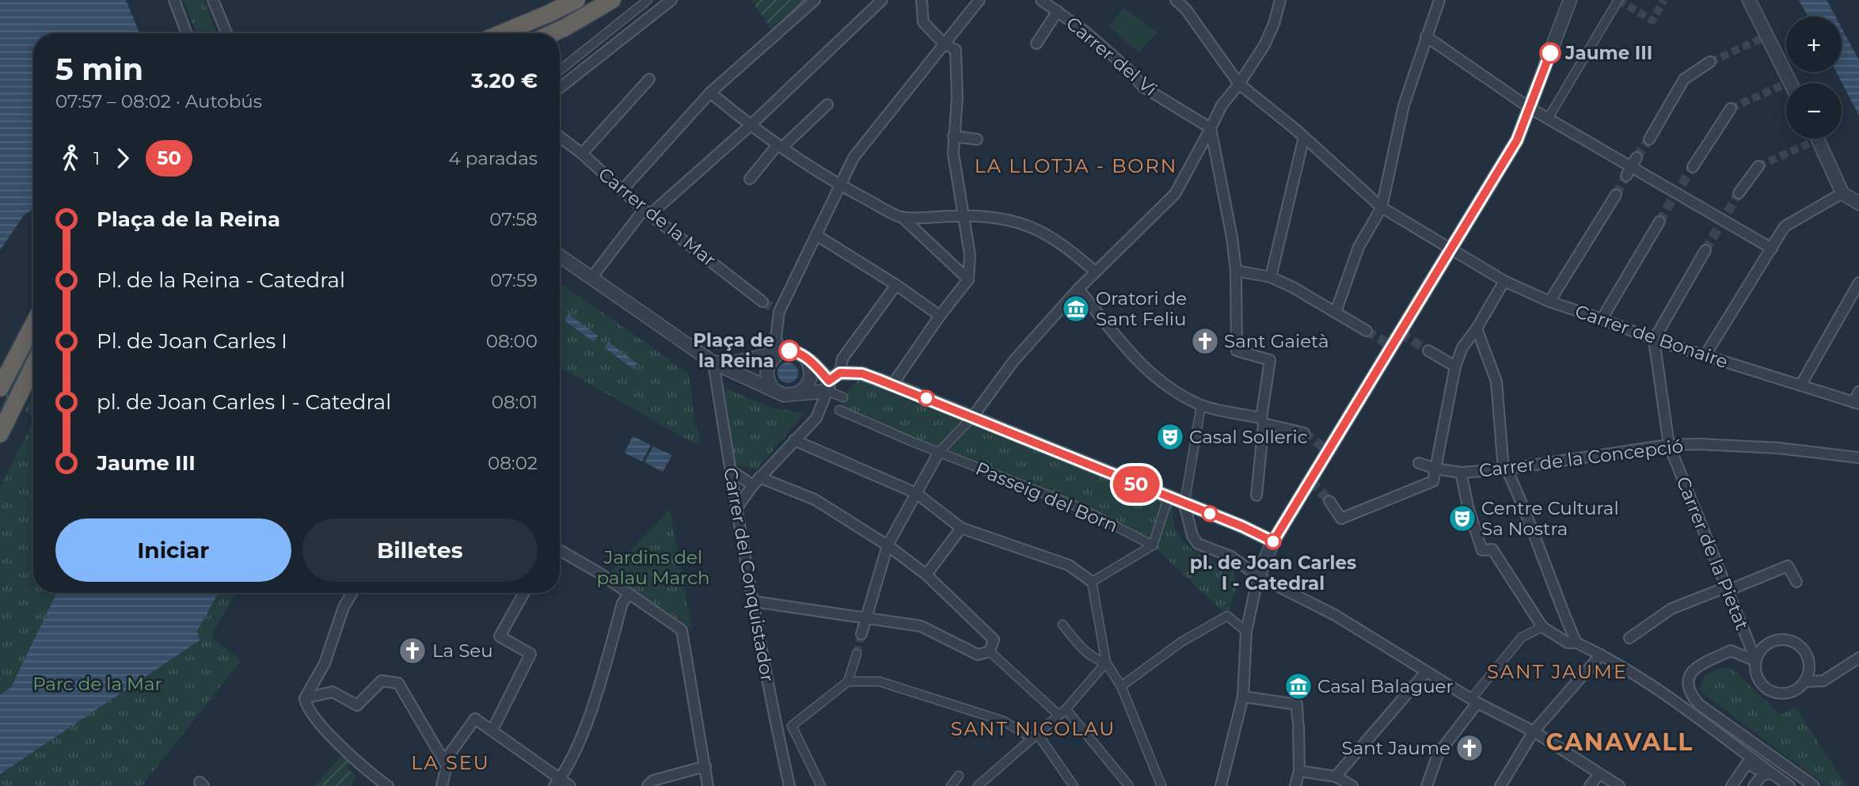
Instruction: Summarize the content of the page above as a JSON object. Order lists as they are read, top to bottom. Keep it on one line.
{"streets":{"street":["Carrer del Vi","Carrer de la Mar","Carrer de Bonaire","Carrer de la Concepció","Passeig del Born","Carrer de la Pietat","Carrer del Conquistador"]},"crossings":[["Carrer de Bonaire","Carrer de la Pietat"],["Carrer de la Concepció","Carrer de la Pietat"]],"districts":["LA LLOTJA - BORN","SANT JAUME","SANT NICOLAU","CANAVALL","LA SEU"],"parks":["Jardins del palau March","Parc de la Mar"],"places":{"other":["Jaume III","Plaça de la Reina","pl. de Joan Carles I - Catedral"],"museum":["Oratori de Sant Feliu","Casal Balaguer"],"church":["Sant Gaietà","La Seu","Sant Jaume"],"theatre":["Casal Solleric","Centre Cultural Sa Nostra"]},"lines":["bus line 50"],"page":{"on_map":"50","map_buttons":["+","−"],"heading":["5 min","07:57 – 08:02 · Autobús","3.20 €"],"legs":["1","50","4 paradas"],"list":[{"name":"Plaça de la Reina","value":"07:58"},{"name":"Pl. de la Reina - Catedral","value":"07:59"},{"name":"Pl. de Joan Carles I","value":"08:00"},{"name":"pl. de Joan Carles I - Catedral","value":"08:01"},{"name":"Jaume III","value":"08:02"}],"buttons":["Iniciar","Billetes"]}}
